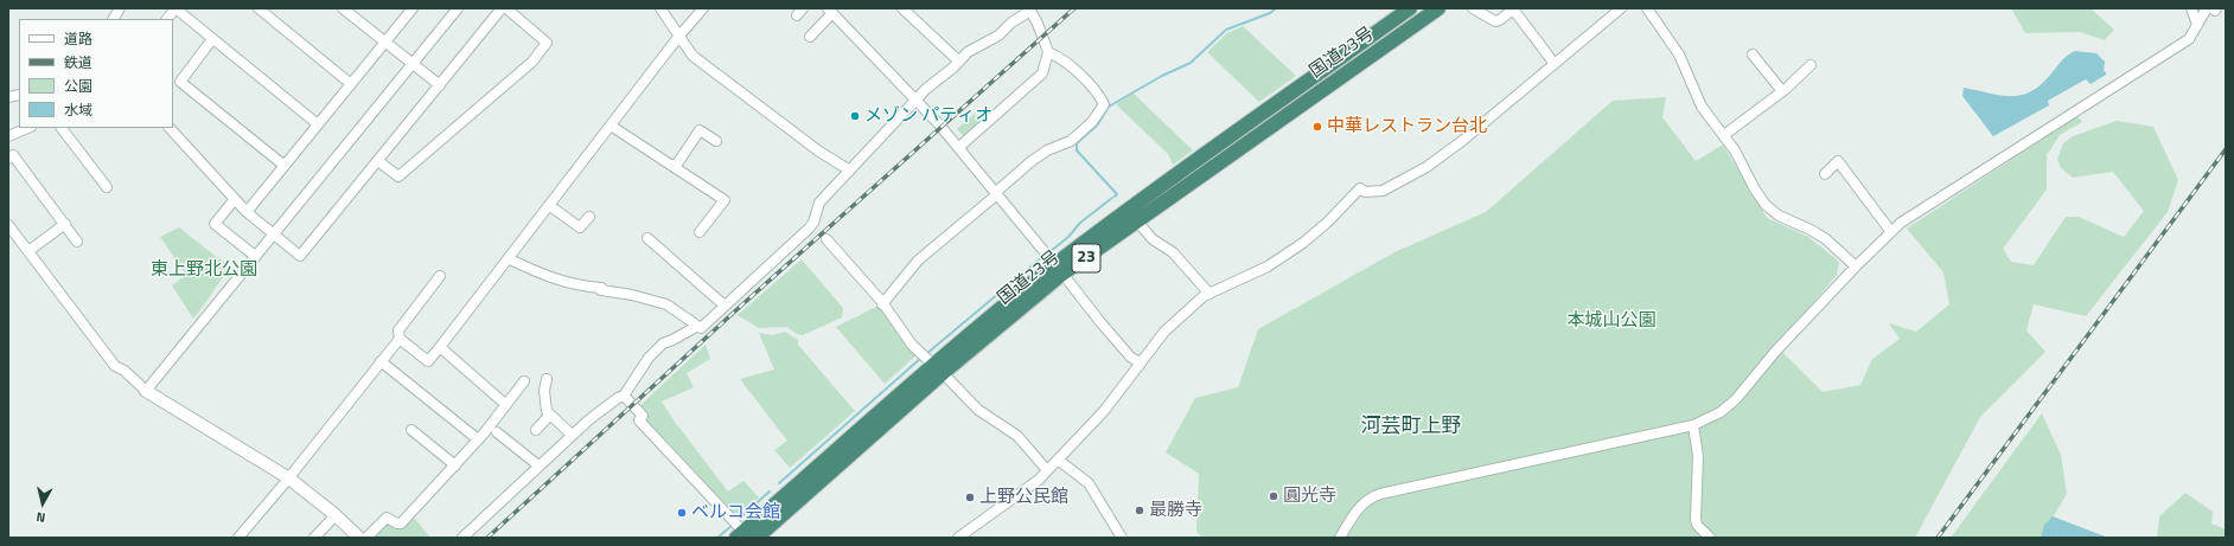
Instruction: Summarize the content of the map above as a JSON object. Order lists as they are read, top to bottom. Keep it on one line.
{"streets":{"highway":["国道23号","23"]},"districts":["河芸町上野"],"parks":["東上野北公園","本城山公園"],"places":["メゾン パティオ","中華レストラン台北","圓光寺","上野公民館","最勝寺","ベルコ会館"],"legend":["道路","鉄道","公園","水域"],"north":"bottom"}
